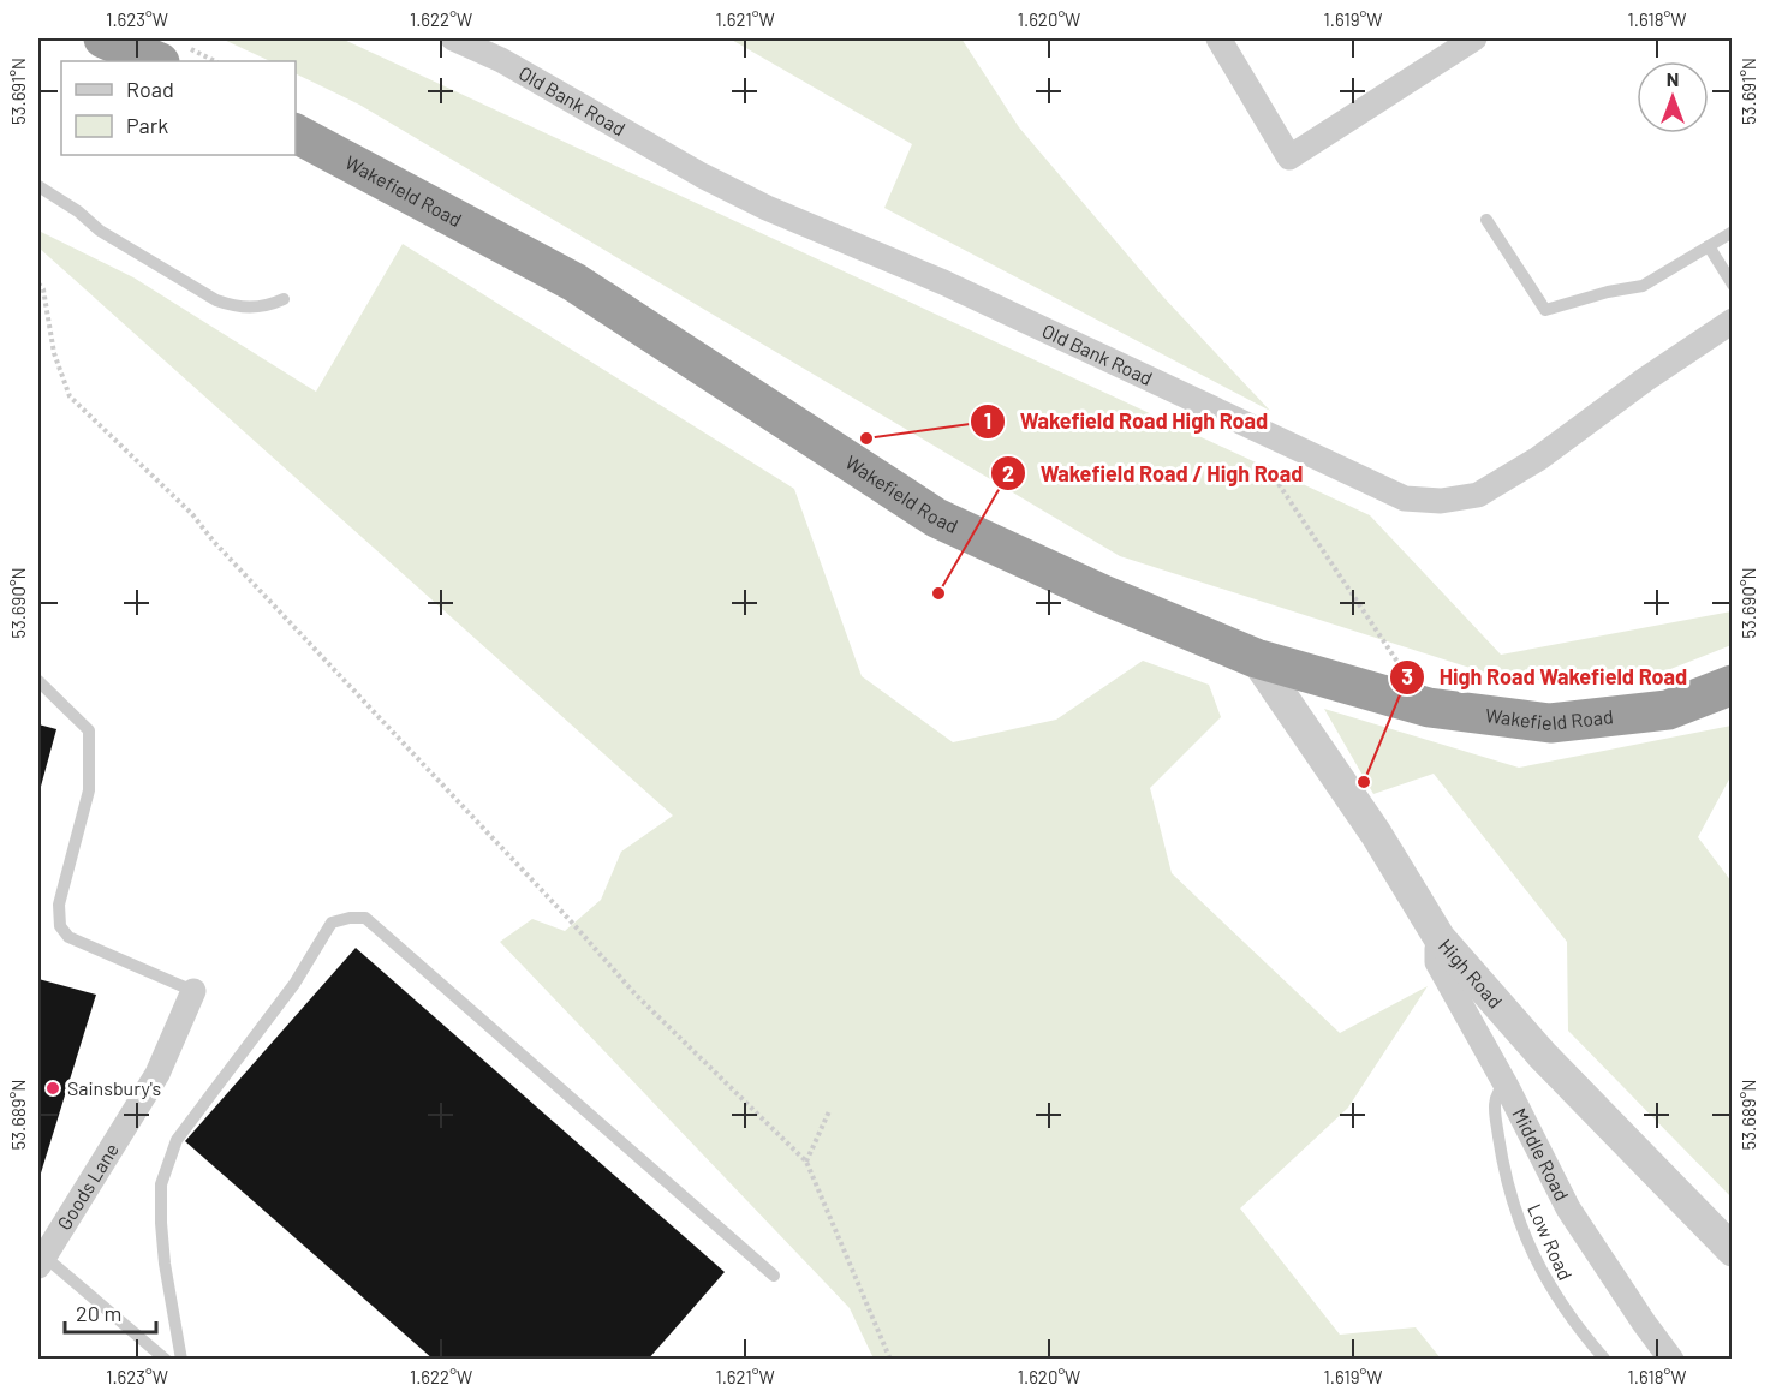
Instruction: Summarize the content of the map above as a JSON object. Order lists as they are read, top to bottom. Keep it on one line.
{"streets":{"highway":["Wakefield Road"],"street":["Old Bank Road","High Road","Middle Road","Goods Lane"],"lane":["Low Road"]},"crossings":[["Wakefield Road","High Road"],["High Road","Middle Road"],["Middle Road","Low Road"]],"places":["Wakefield Road High Road","Wakefield Road / High Road","High Road Wakefield Road","Sainsbury's"],"legend":["Road","Park"],"scale_bar":"20 m","north":"top","coordinates":["1.623°W","1.622°W","1.621°W","1.620°W","1.619°W","1.618°W","53.691°N","53.690°N","53.689°N"]}
